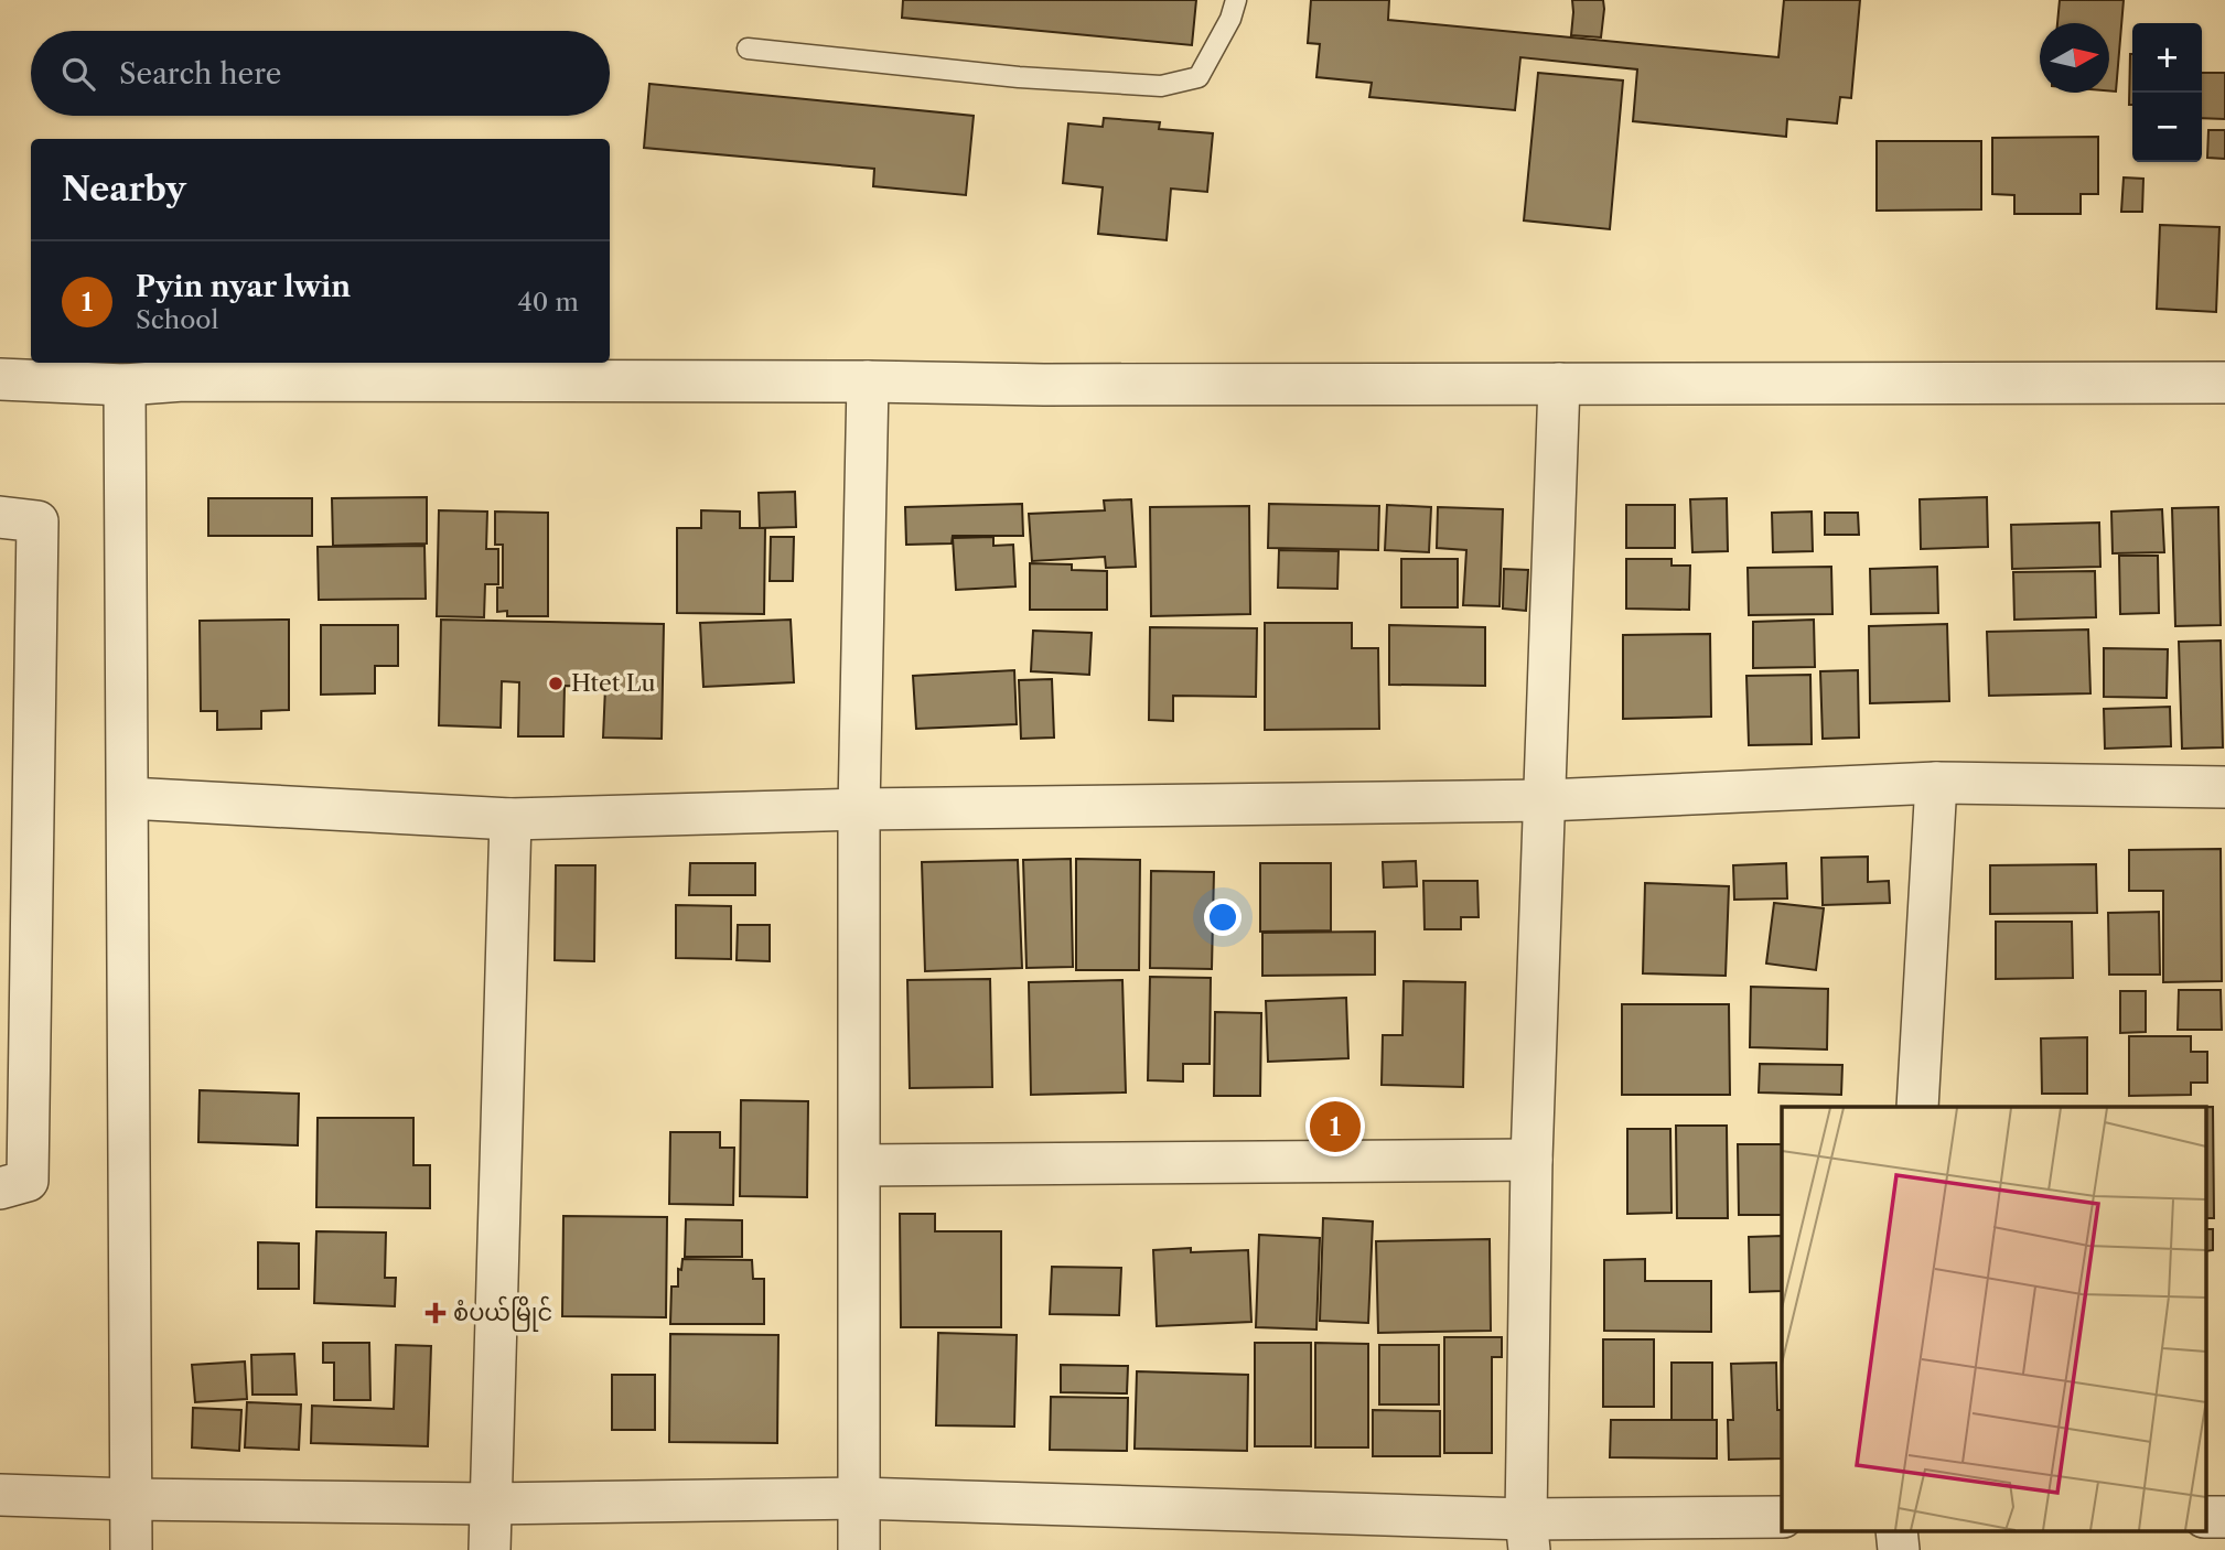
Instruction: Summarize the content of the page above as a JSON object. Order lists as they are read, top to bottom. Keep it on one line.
{"places":{"other":["Htet Lu"],"health":["စံပယ်မြိုင်"]},"north":"right","page":{"map_buttons":["+","−"],"search":"Search here","heading":"Nearby","list":[{"mark":"1","name":"Pyin nyar lwin","note":"School","value":"40 m"}],"pins":"1"}}
